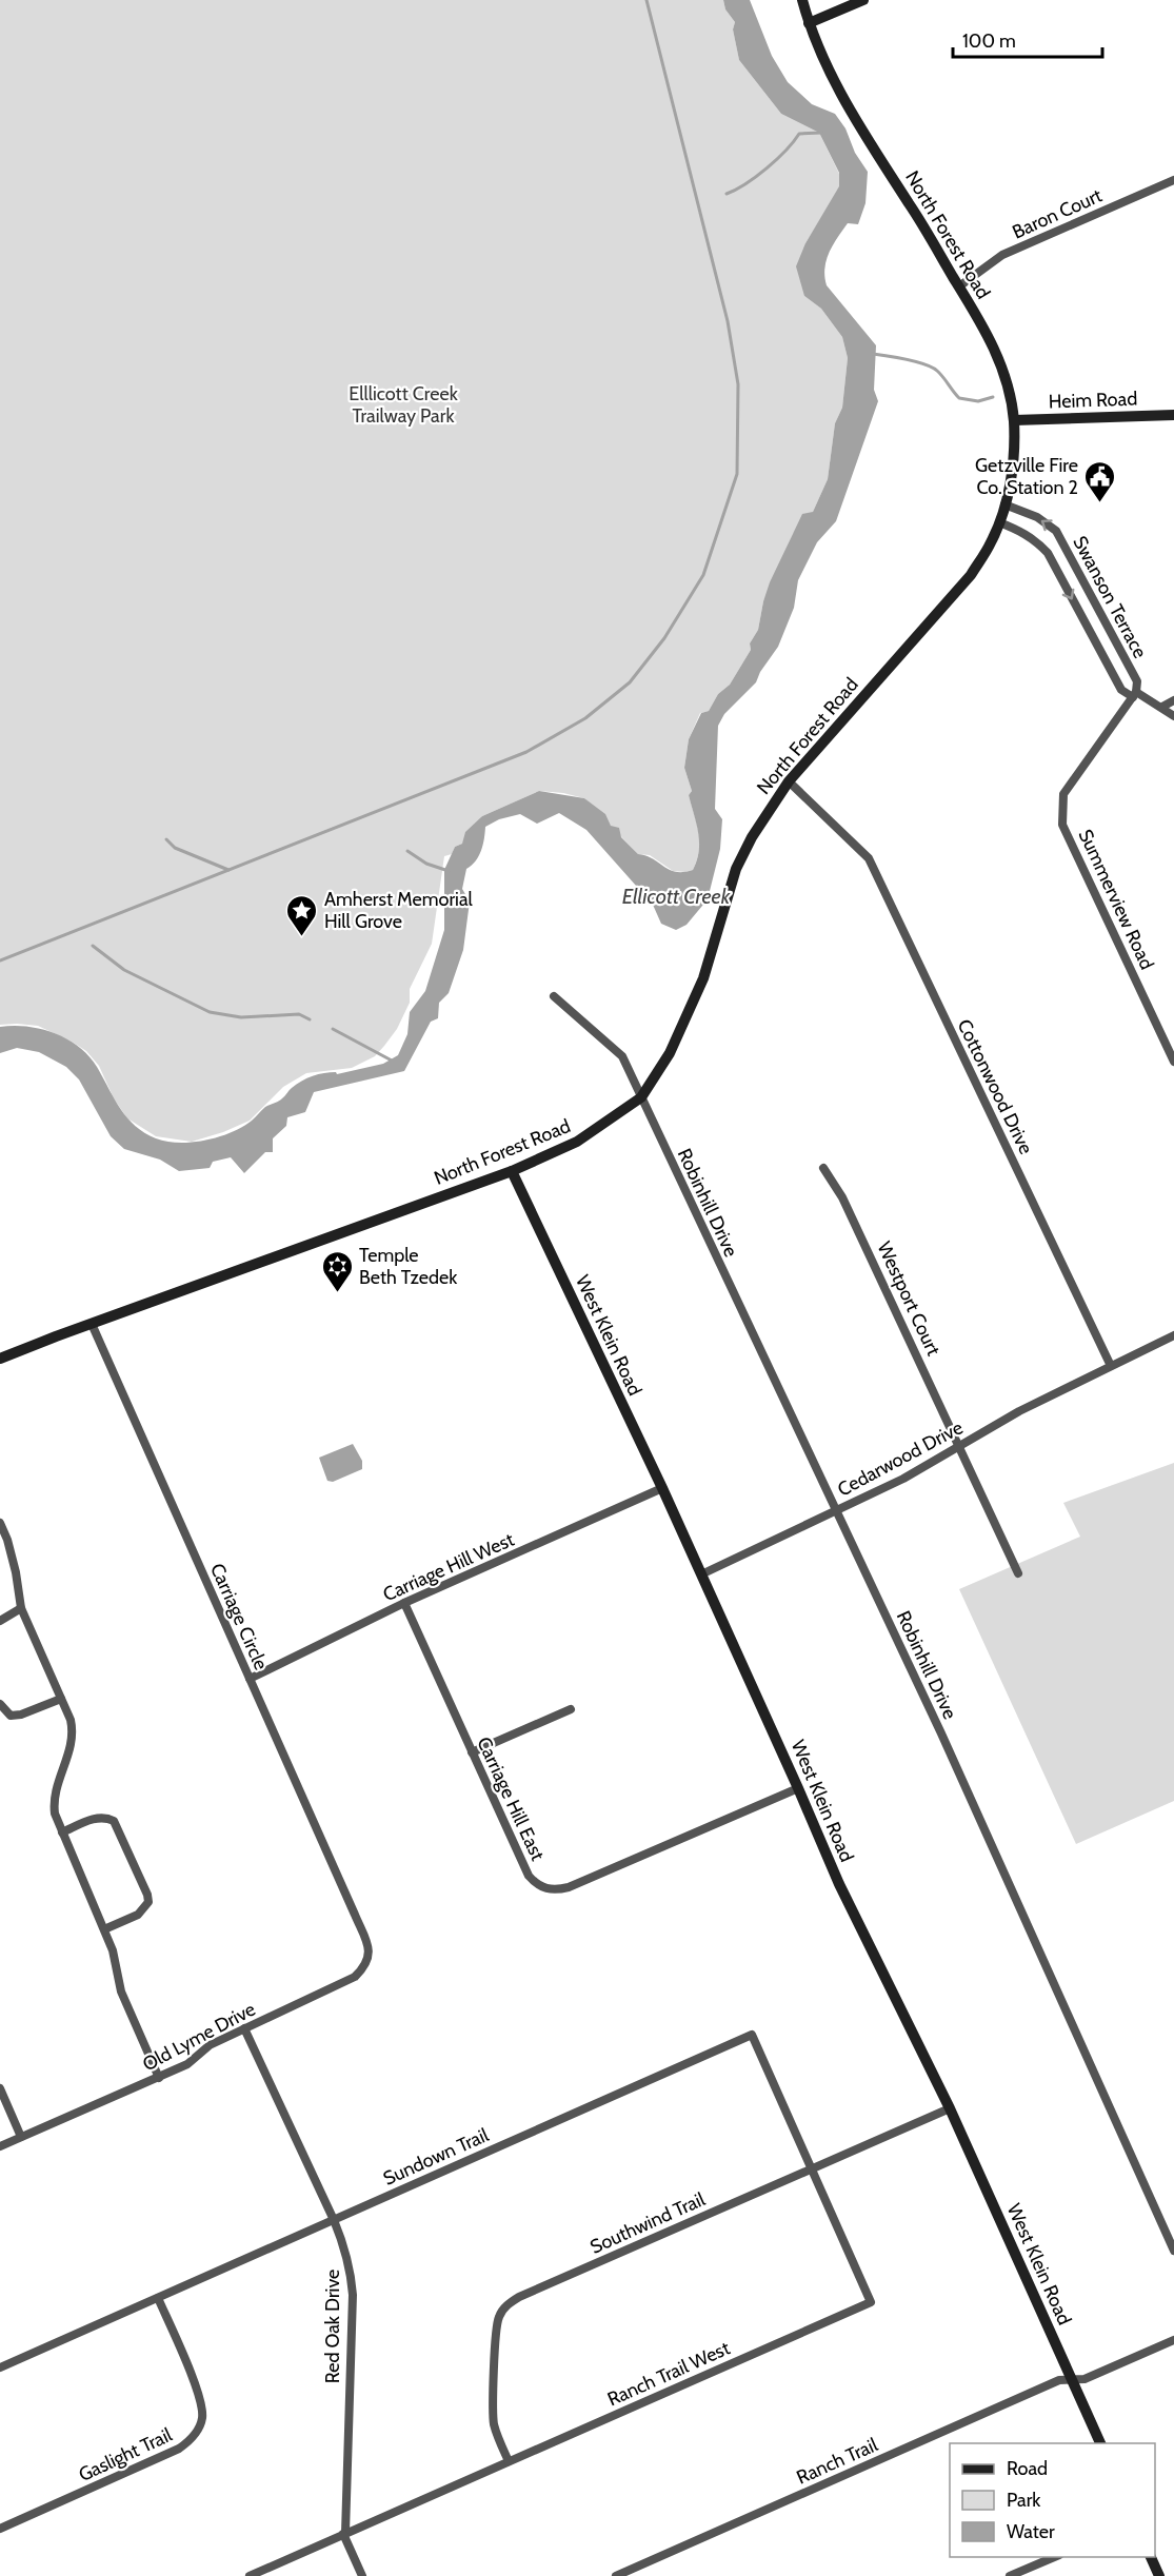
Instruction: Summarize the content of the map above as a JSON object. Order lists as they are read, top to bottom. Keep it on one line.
{"streets":{"street":["Baron Court","North Forest Road","Heim Road","Swanson Terrace","Summerview Road","Cottonwood Drive","Robinhill Drive","Westport Court","West Klein Road","Cedarwood Drive","Carriage Hill West","Carriage Circle","Carriage Hill East","Old Lyme Drive","Sundown Trail","Southwind Trail","Red Oak Drive","Ranch Trail West","Gaslight Trail","Ranch Trail"]},"crossings":[["Baron Court","North Forest Road"],["North Forest Road","Heim Road"],["North Forest Road","Swanson Terrace"],["North Forest Road","Cottonwood Drive"],["North Forest Road","Robinhill Drive"],["North Forest Road","West Klein Road"],["North Forest Road","Carriage Circle"],["Swanson Terrace","Summerview Road"],["Cottonwood Drive","Cedarwood Drive"],["Robinhill Drive","Cedarwood Drive"],["Westport Court","Cedarwood Drive"],["West Klein Road","Cedarwood Drive"],["West Klein Road","Carriage Hill West"],["West Klein Road","Carriage Hill East"],["West Klein Road","Southwind Trail"],["West Klein Road","Ranch Trail"],["Carriage Hill West","Carriage Circle"],["Carriage Hill West","Carriage Hill East"],["Carriage Circle","Old Lyme Drive"],["Old Lyme Drive","Red Oak Drive"],["Sundown Trail","Southwind Trail"],["Sundown Trail","Red Oak Drive"],["Sundown Trail","Ranch Trail West"],["Sundown Trail","Gaslight Trail"],["Southwind Trail","Ranch Trail West"],["Red Oak Drive","Ranch Trail West"]],"water":["Ellicott Creek"],"parks":["Elllicott Creek Trailway Park"],"places":{"public building":["Getzville Fire Co. Station 2"],"place":["Amherst Memorial Hill Grove"],"synagogue":["Temple Beth Tzedek"]},"legend":["Road","Park","Water"],"scale_bar":"100 m"}
